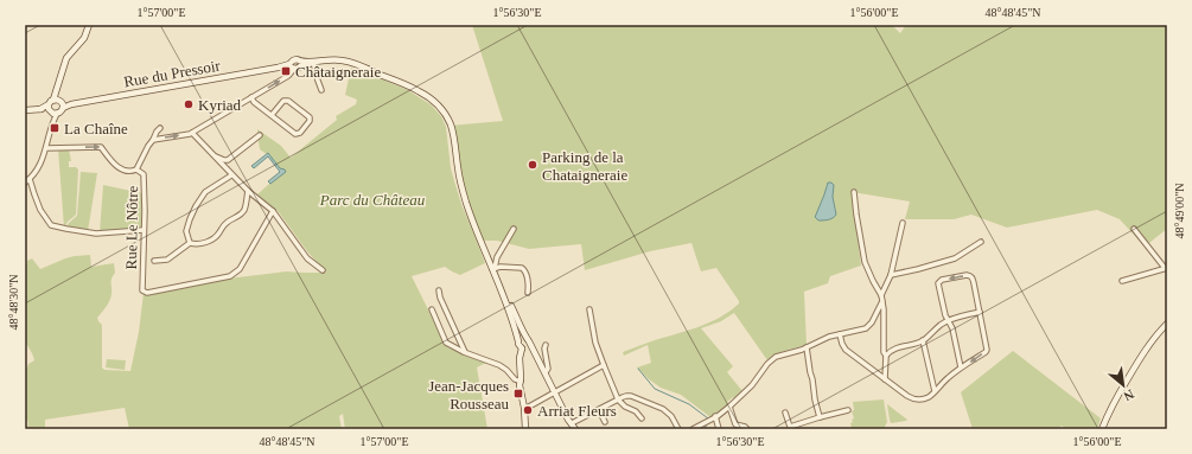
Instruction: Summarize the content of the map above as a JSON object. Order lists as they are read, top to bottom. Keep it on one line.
{"streets":{"street":["Rue du Pressoir","Rue Le Nôtre"]},"parks":["Parc du Château"],"places":{"transit":["Châtaigneraie","La Chaîne","Jean-Jacques Rousseau"],"other":["Kyriad","Parking de la Chataigneraie","Arriat Fleurs"]},"north":"bottom right","coordinates":["1°57'00\"E","1°56'30\"E","1°56'00\"E","48°48'45\"N","48°49'00\"N","48°48'30\"N"]}
